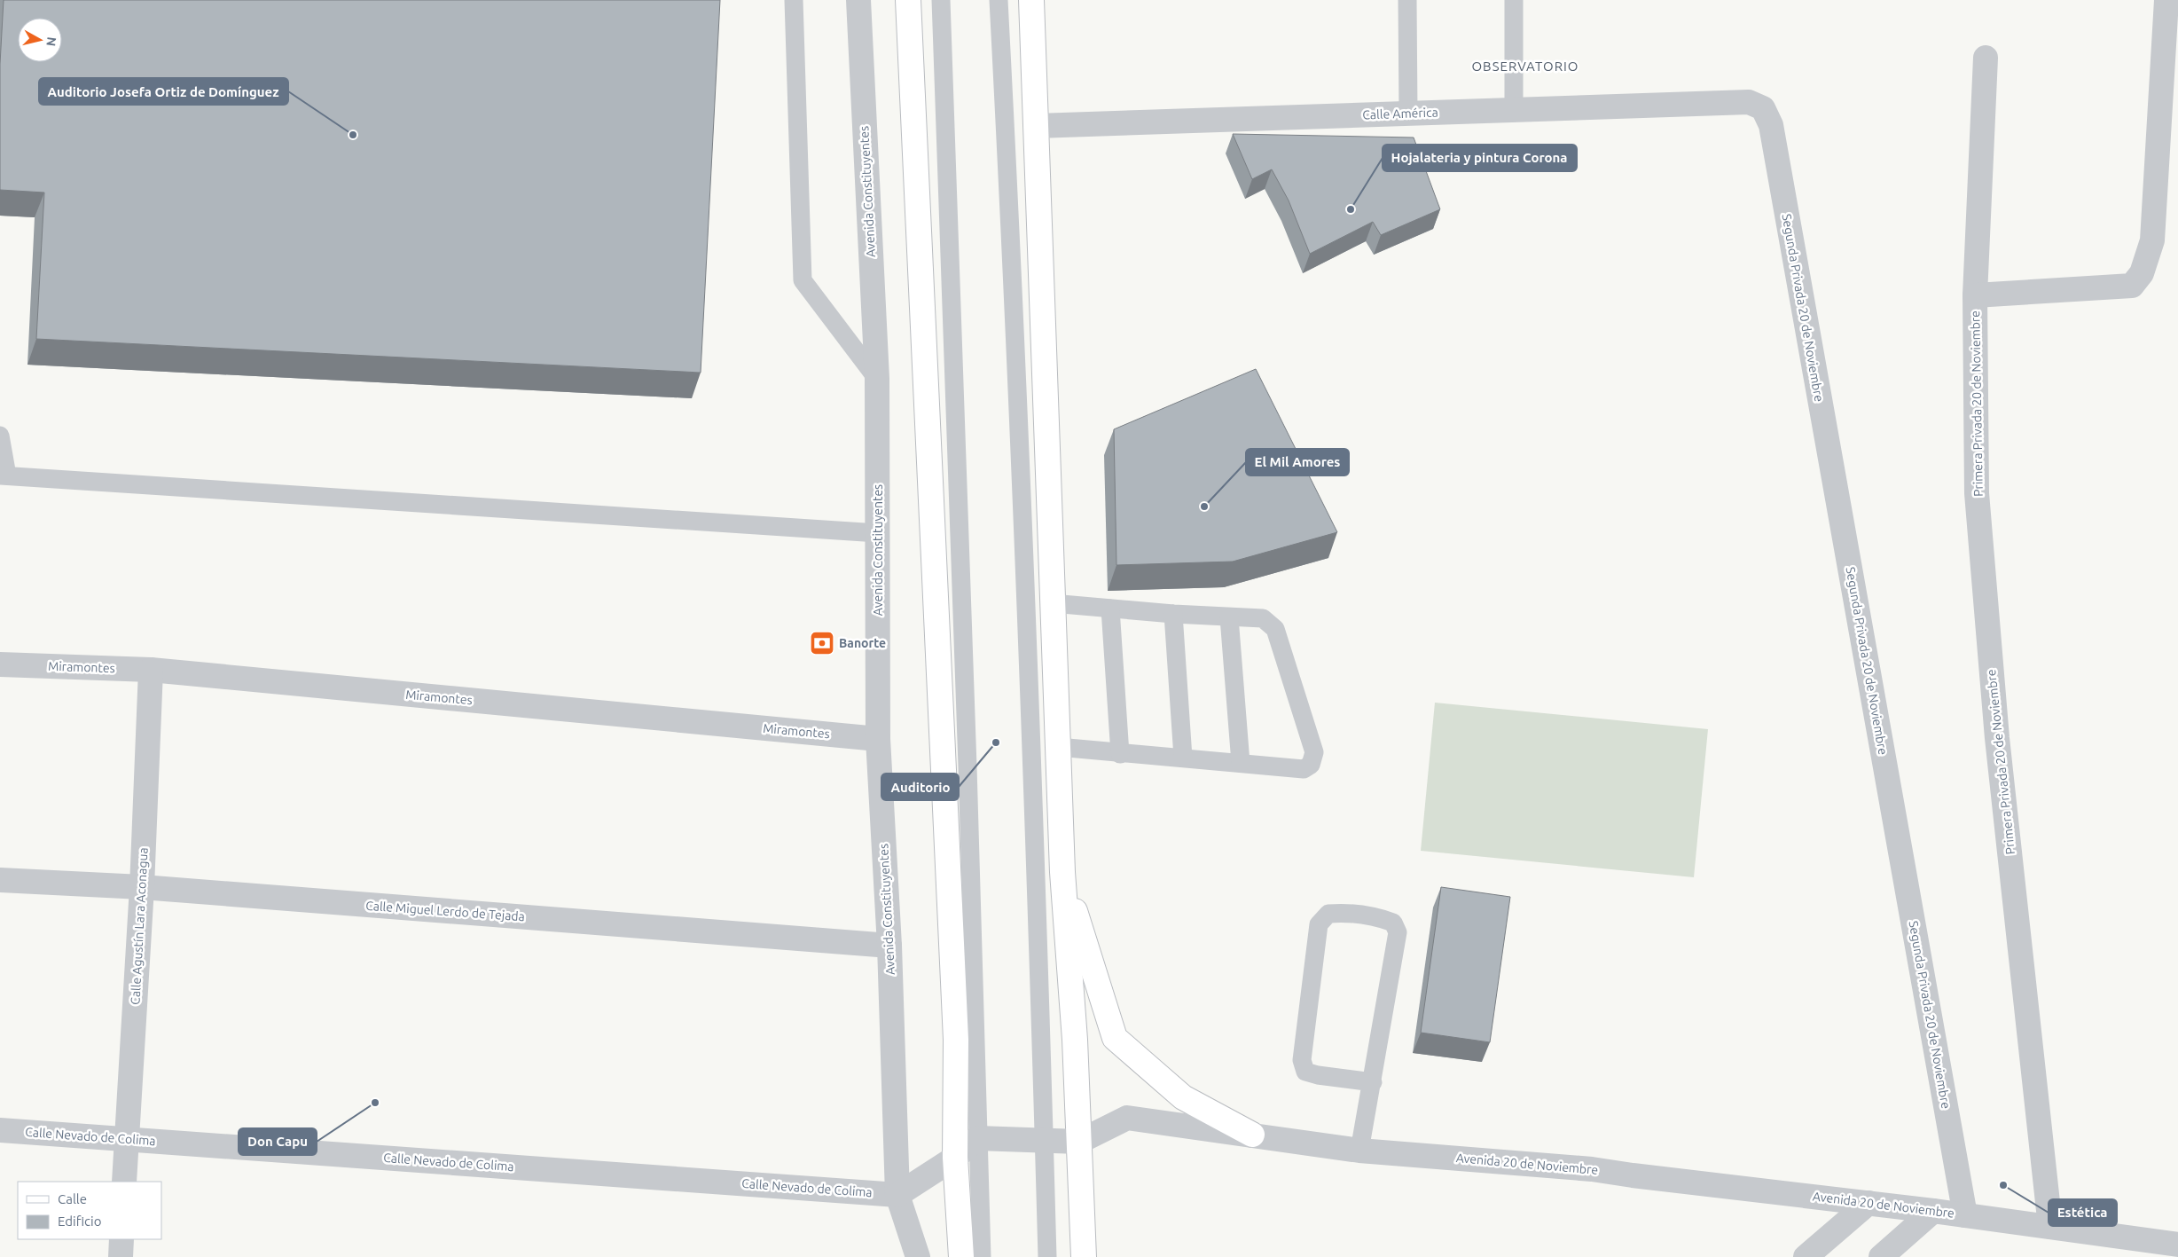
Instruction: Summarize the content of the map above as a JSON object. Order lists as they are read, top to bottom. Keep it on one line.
{"streets":{"street":["Calle América","Avenida Constituyentes","Segunda Privada 20 de Noviembre","Primera Privada 20 de Noviembre","Miramontes","Calle Miguel Lerdo de Tejada","Calle Agustín Lara Aconagua","Calle Nevado de Colima","Avenida 20 de Noviembre"]},"crossings":[["Calle América","Segunda Privada 20 de Noviembre"],["Avenida Constituyentes","Miramontes"],["Avenida Constituyentes","Calle Miguel Lerdo de Tejada"],["Avenida Constituyentes","Calle Nevado de Colima"],["Segunda Privada 20 de Noviembre","Avenida 20 de Noviembre"],["Primera Privada 20 de Noviembre","Avenida 20 de Noviembre"],["Miramontes","Calle Agustín Lara Aconagua"],["Calle Miguel Lerdo de Tejada","Calle Agustín Lara Aconagua"],["Calle Agustín Lara Aconagua","Calle Nevado de Colima"]],"districts":["OBSERVATORIO"],"places":{"other":["Auditorio Josefa Ortiz de Domínguez","Hojalateria y pintura Corona","El Mil Amores","Auditorio","Don Capu","Estética"],"bank":["Banorte"]},"legend":["Calle","Edificio"],"north":"right"}
